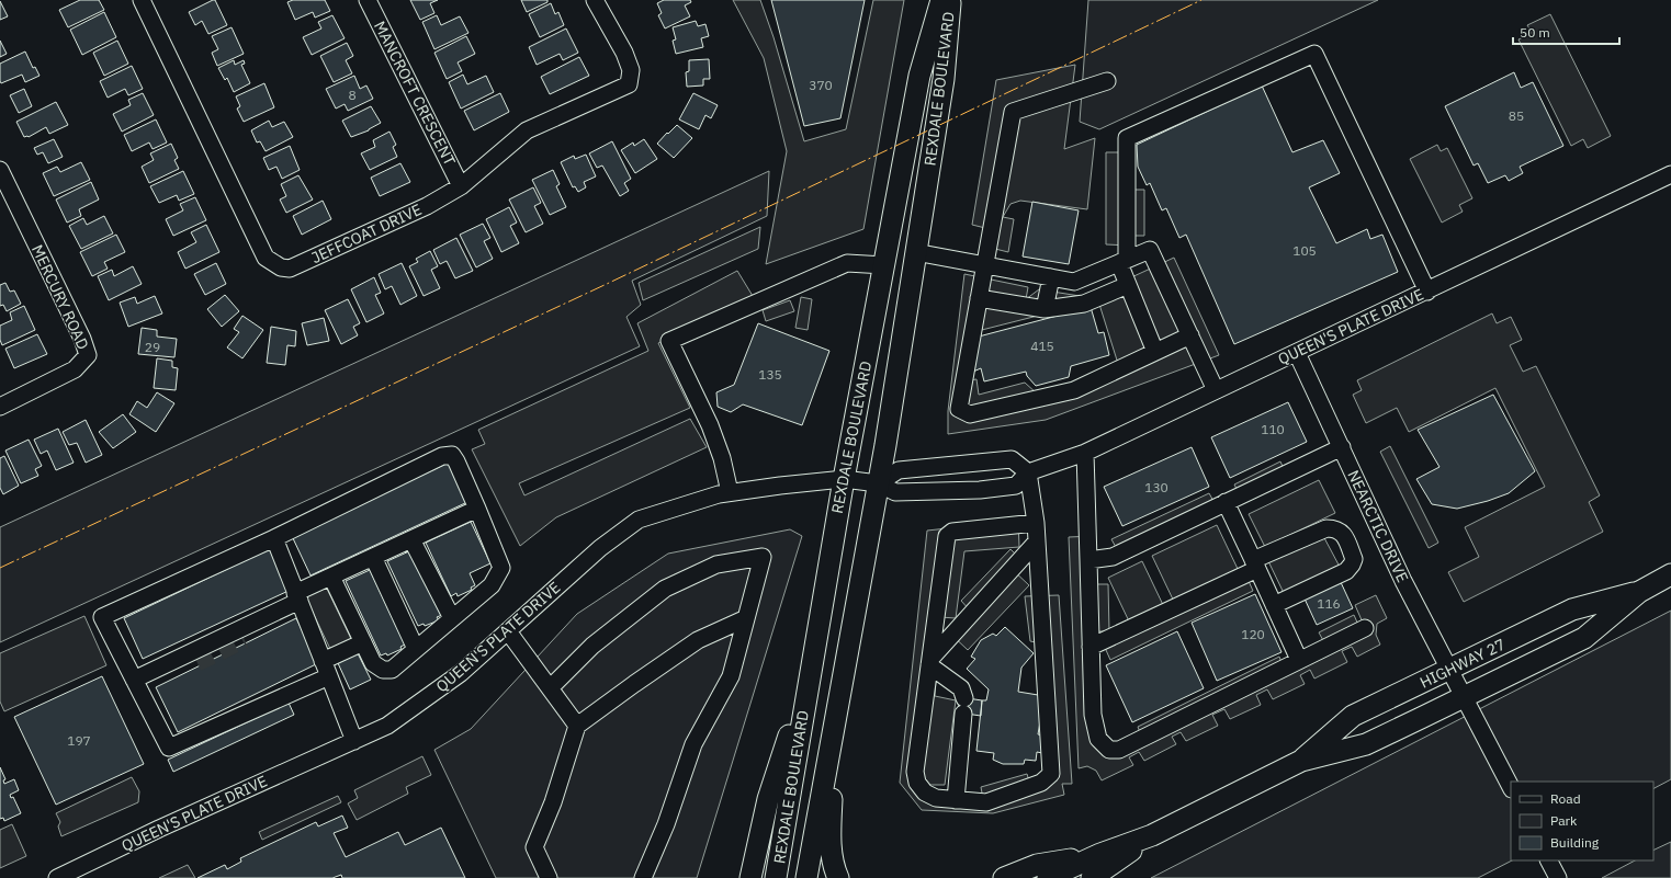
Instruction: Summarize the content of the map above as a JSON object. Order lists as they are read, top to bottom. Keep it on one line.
{"streets":{"main road":["REXDALE BOULEVARD","HIGHWAY 27"],"street":["MANCROFT CRESCENT","JEFFCOAT DRIVE","MERCURY ROAD","QUEEN'S PLATE DRIVE","NEARCTIC DRIVE"]},"crossings":[["REXDALE BOULEVARD","QUEEN'S PLATE DRIVE"],["MANCROFT CRESCENT","JEFFCOAT DRIVE"],["QUEEN'S PLATE DRIVE","NEARCTIC DRIVE"],["NEARCTIC DRIVE","HIGHWAY 27"]],"house_numbers":["370","8","85","105","415","29","135","110","130","116","120","197"],"legend":["Road","Park","Building"],"scale_bar":"50 m"}
